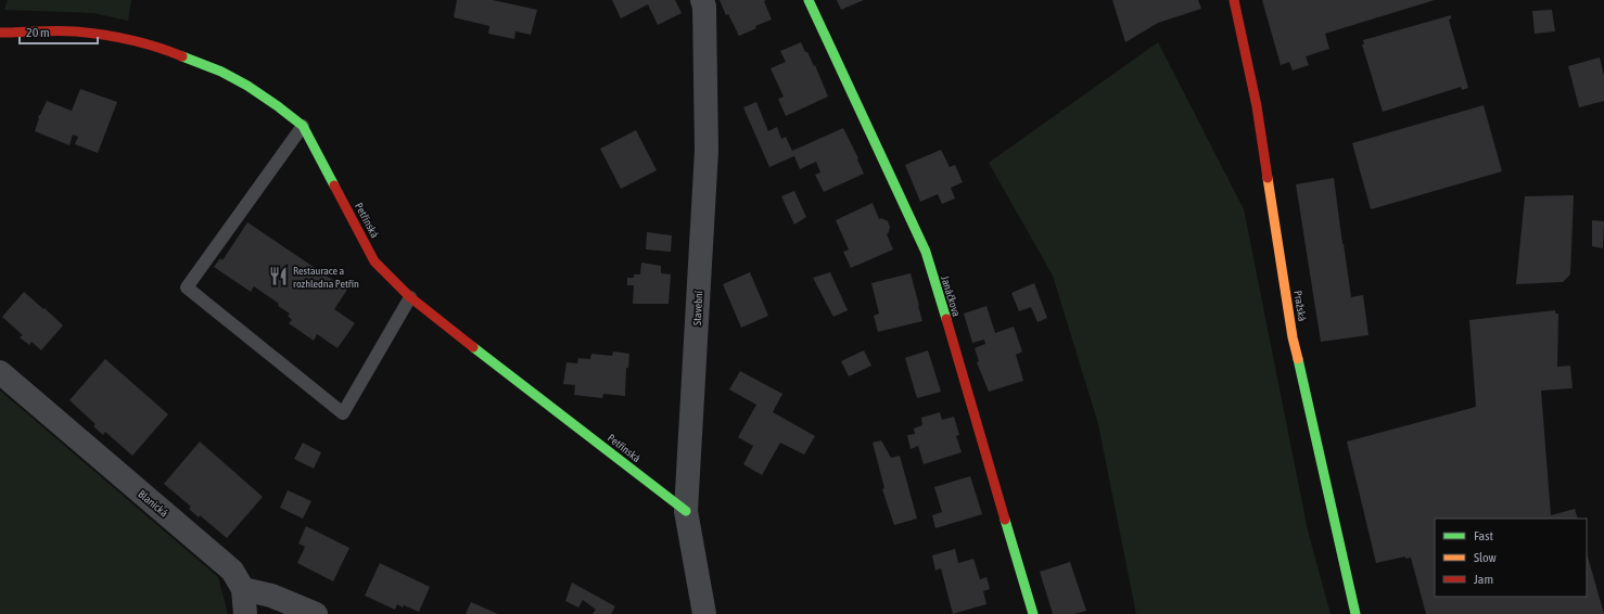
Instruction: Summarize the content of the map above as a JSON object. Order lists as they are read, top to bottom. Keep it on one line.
{"streets":{"street":["Petřínská","Janáčkova","Pražská","Stavební","Blanická"]},"crossings":[["Petřínská","Stavební"]],"places":{"restaurant":["Restaurace a rozhledna Petřín"]},"legend":["Fast","Slow","Jam"],"scale_bar":"20 m"}
